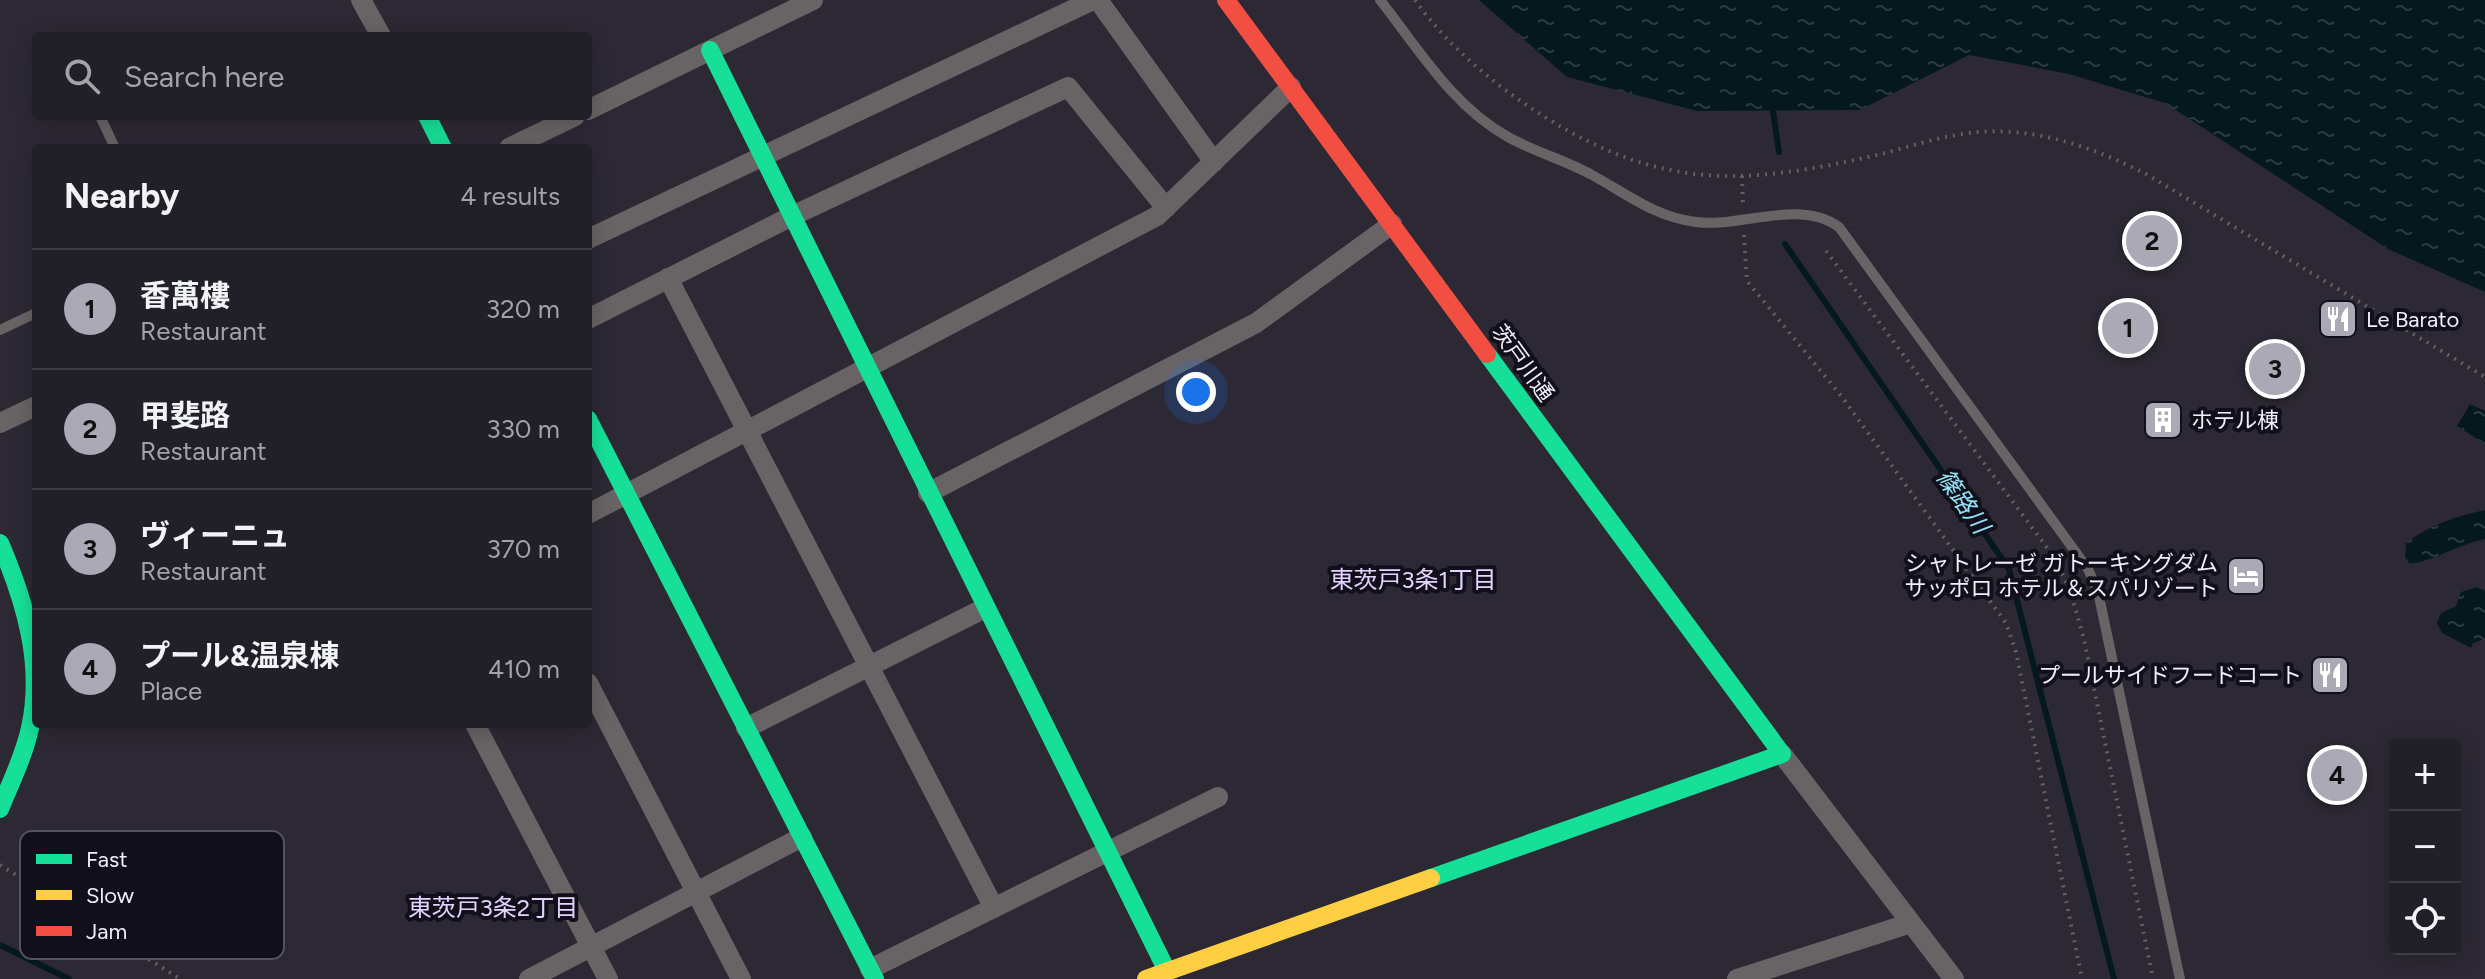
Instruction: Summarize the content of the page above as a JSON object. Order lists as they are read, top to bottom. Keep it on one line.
{"streets":{"street":["茨戸川通"]},"districts":["東茨戸3条1丁目","東茨戸3条2丁目"],"water":["篠路川"],"places":{"restaurant":["Le Barato","プールサイドフードコート"],"building":["ホテル棟"],"hotel":["シャトレーゼ ガトーキングダム サッポロ ホテル＆スパリゾート"]},"legend":["Fast","Slow","Jam"],"page":{"search":"Search here","heading":["Nearby","4 results"],"pins":["2","1","3","4"],"list":[{"mark":"1","name":"香萬樓","note":"Restaurant","value":"320 m"},{"mark":"2","name":"甲斐路","note":"Restaurant","value":"330 m"},{"mark":"3","name":"ヴィーニュ","note":"Restaurant","value":"370 m"},{"mark":"4","name":"プール&温泉棟","note":"Place","value":"410 m"}],"map_buttons":["+","−"]}}
